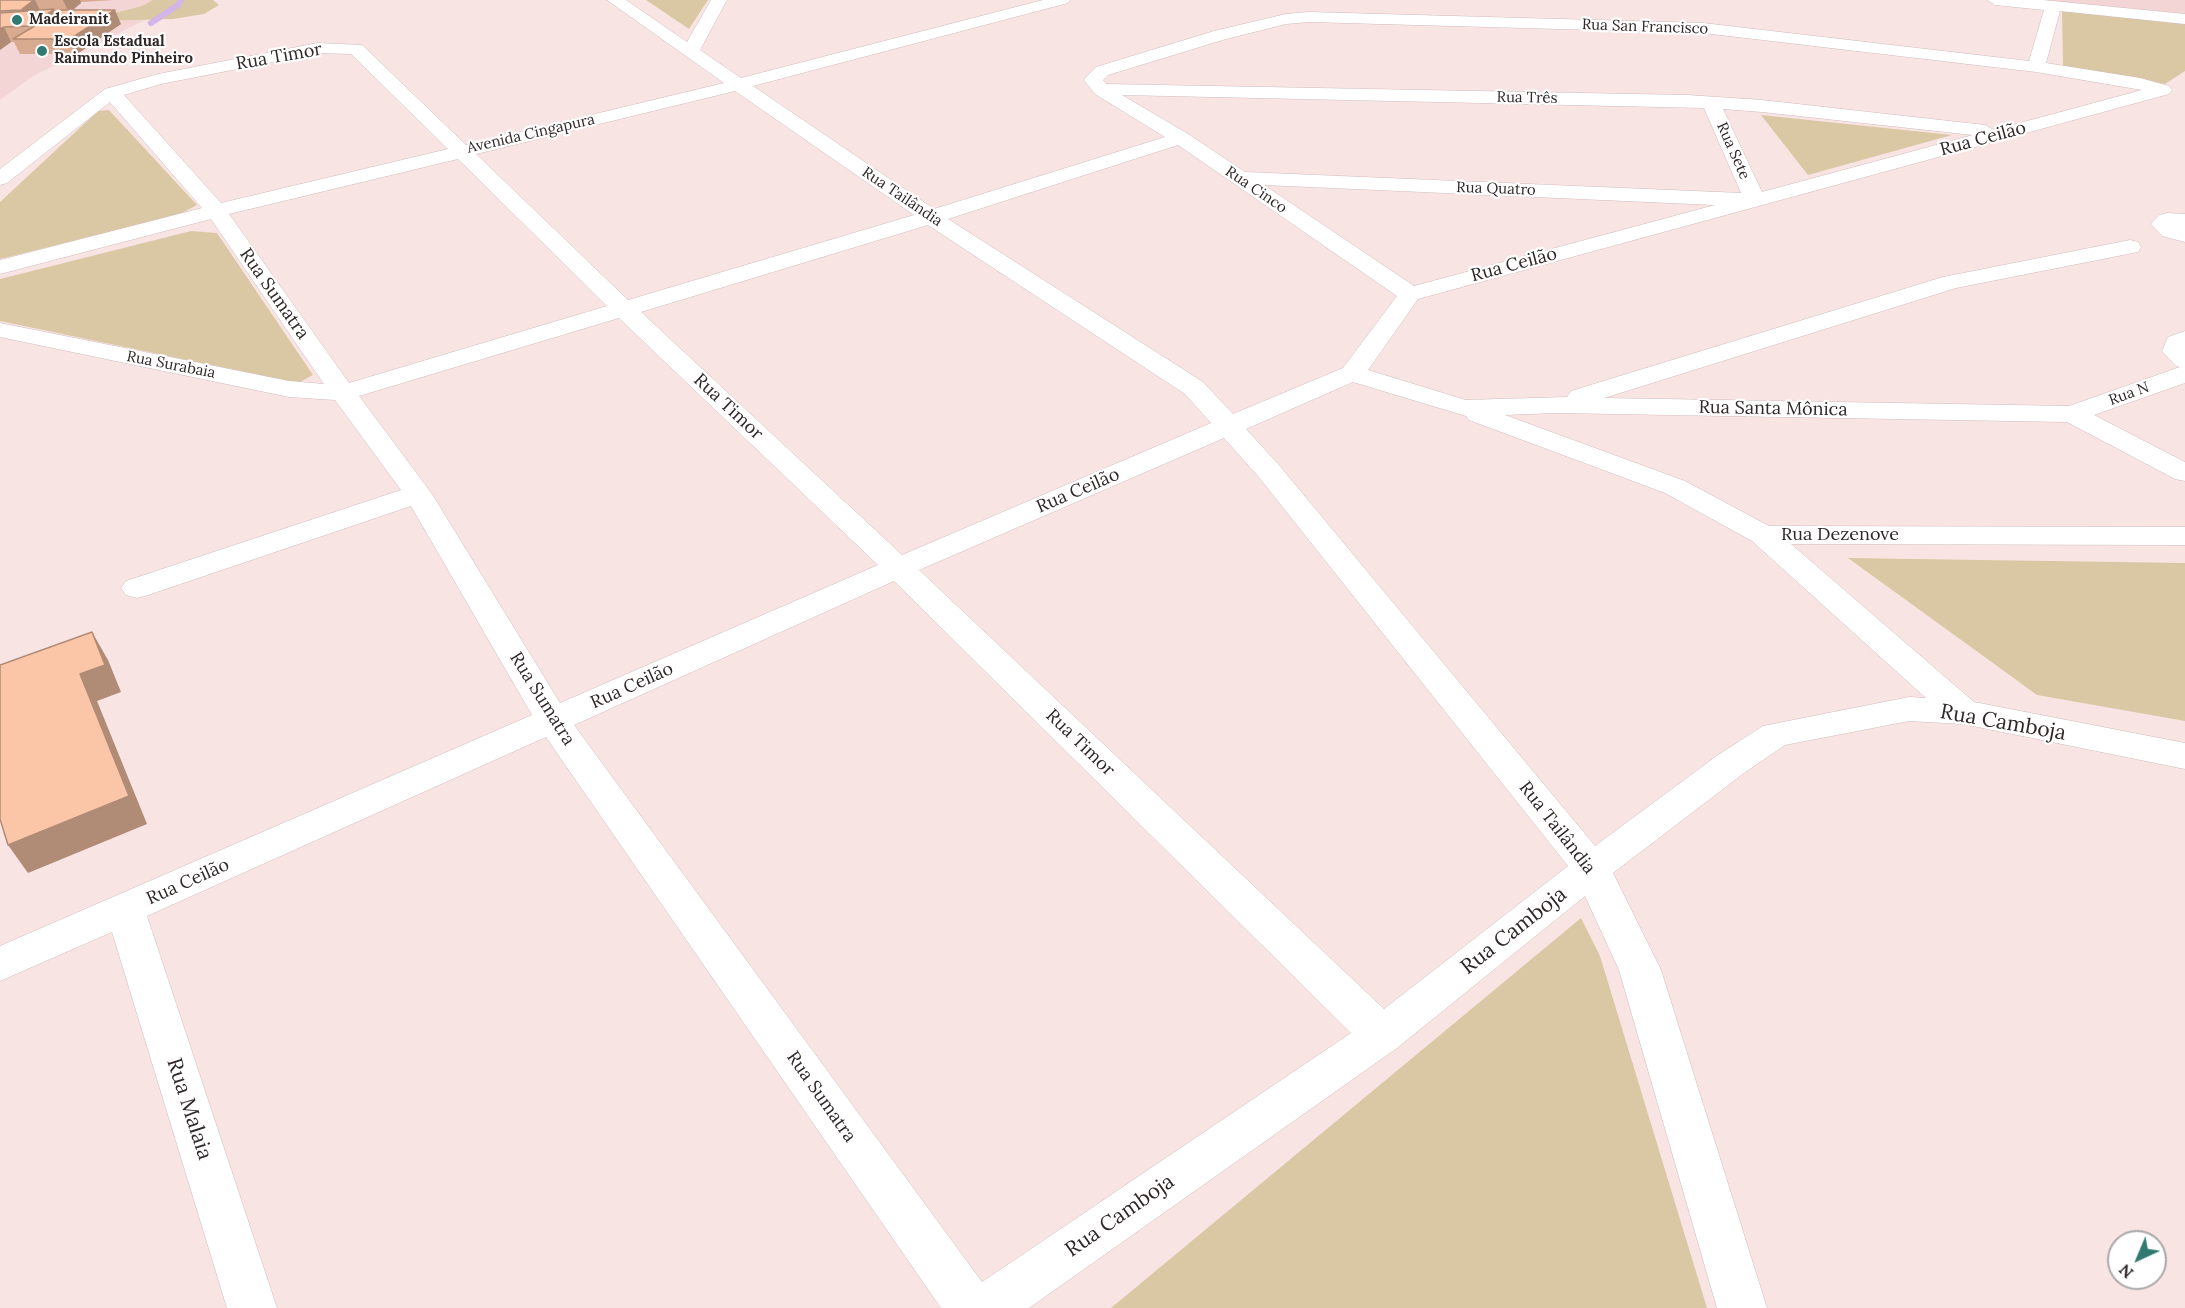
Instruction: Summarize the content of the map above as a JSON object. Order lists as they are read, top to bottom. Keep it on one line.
{"streets":{"street":["Rua San Francisco","Rua Timor","Rua Três","Avenida Cingapura","Rua Ceilão","Rua Sete","Rua Quatro","Rua Cinco","Rua Tailândia","Rua Sumatra","Rua Surabaia","Rua N","Rua Santa Mônica","Rua Dezenove","Rua Camboja","Rua Malaia"]},"crossings":[["Rua San Francisco","Rua Três"],["Rua San Francisco","Rua Ceilão"],["Rua San Francisco","Rua Cinco"],["Rua Timor","Avenida Cingapura"],["Rua Timor","Rua Ceilão"],["Rua Timor","Rua Sumatra"],["Rua Timor","Rua Camboja"],["Rua Três","Rua Ceilão"],["Rua Três","Rua Sete"],["Rua Três","Rua Cinco"],["Avenida Cingapura","Rua Tailândia"],["Avenida Cingapura","Rua Sumatra"],["Rua Ceilão","Rua Sete"],["Rua Ceilão","Rua Quatro"],["Rua Ceilão","Rua Cinco"],["Rua Ceilão","Rua Tailândia"],["Rua Ceilão","Rua Sumatra"],["Rua Ceilão","Rua Santa Mônica"],["Rua Ceilão","Rua Malaia"],["Rua Sete","Rua Quatro"],["Rua Quatro","Rua Cinco"],["Rua Tailândia","Rua Camboja"],["Rua Sumatra","Rua Surabaia"],["Rua N","Rua Santa Mônica"],["Rua Dezenove","Rua Camboja"]],"places":["Madeiranit","Escola Estadual Raimundo Pinheiro"],"north":"bottom left"}
